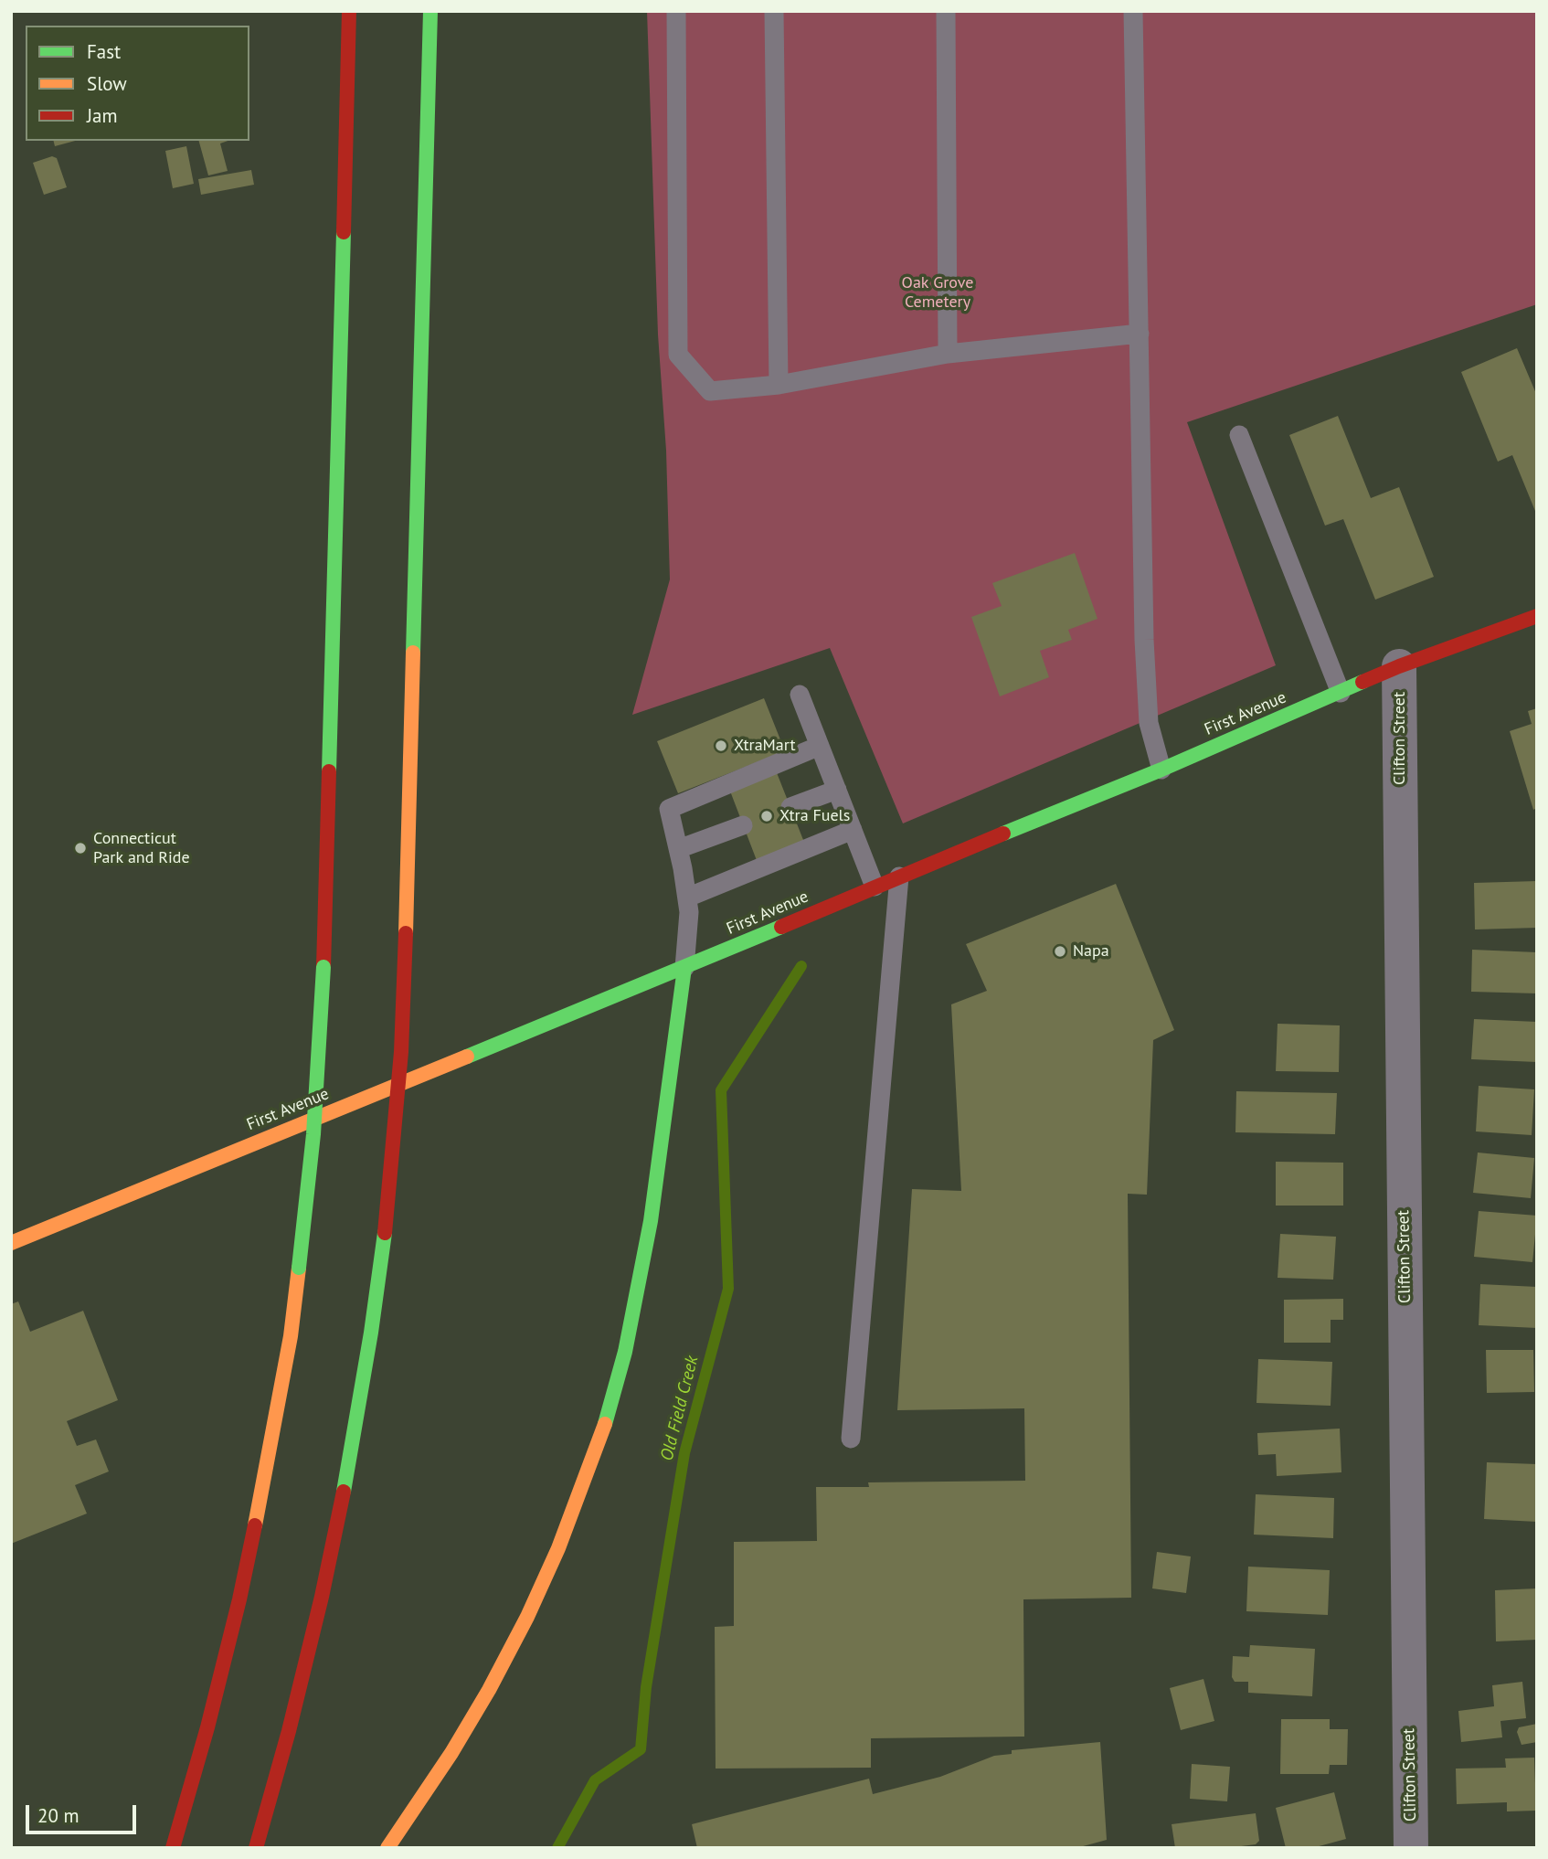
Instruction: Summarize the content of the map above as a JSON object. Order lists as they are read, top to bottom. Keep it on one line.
{"streets":{"main road":["First Avenue"],"street":["Clifton Street"]},"crossings":[["First Avenue","Clifton Street"]],"water":["Old Field Creek"],"parks":["Oak Grove Cemetery"],"places":["XtraMart","Xtra Fuels","Connecticut Park and Ride","Napa"],"legend":["Fast","Slow","Jam"],"scale_bar":"20 m"}
